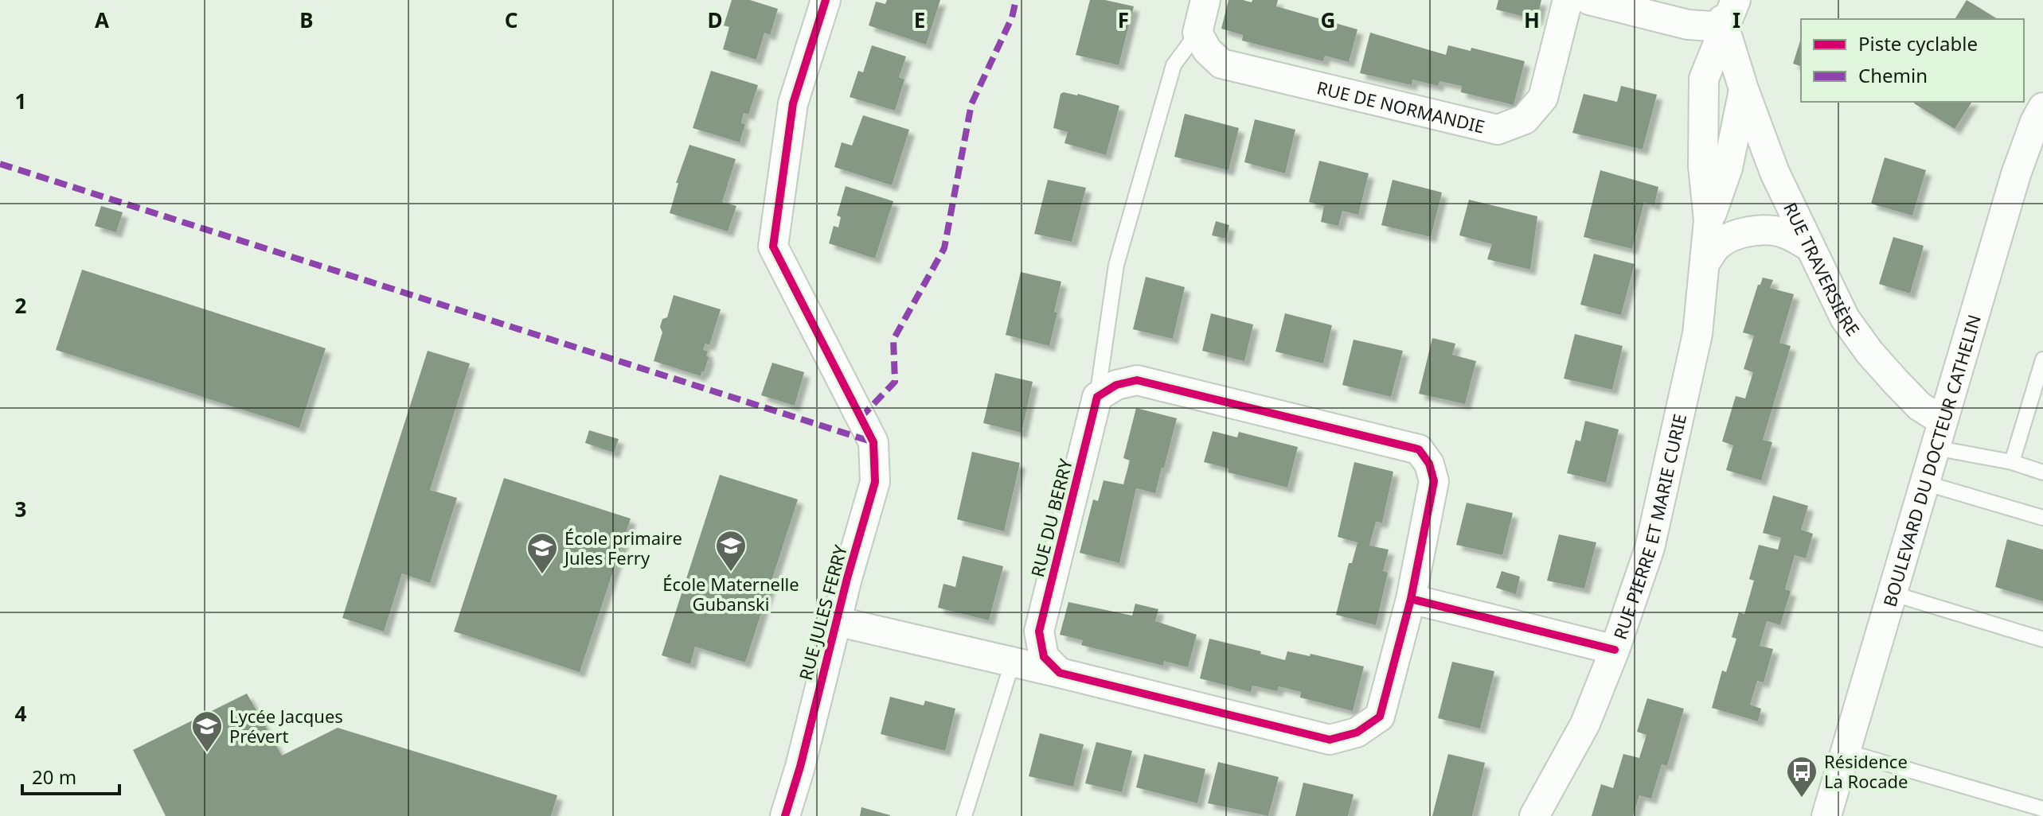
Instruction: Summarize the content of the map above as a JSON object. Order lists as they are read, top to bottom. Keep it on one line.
{"streets":{"street":["RUE DE NORMANDIE","RUE TRAVERSIÈRE","BOULEVARD DU DOCTEUR CATHELIN","RUE DU BERRY","RUE PIERRE ET MARIE CURIE","RUE JULES FERRY"]},"crossings":[["RUE TRAVERSIÈRE","BOULEVARD DU DOCTEUR CATHELIN"],["RUE TRAVERSIÈRE","RUE PIERRE ET MARIE CURIE"]],"places":{"school or university":["École Maternelle Gubanski","École primaire Jules Ferry","Lycée Jacques Prévert"],"bus stop":["Résidence La Rocade"]},"legend":["Piste cyclable","Chemin"],"scale_bar":"20 m","grid":{"columns":["A","B","C","D","E","F","G","H","I"],"rows":["1","2","3","4"]}}
